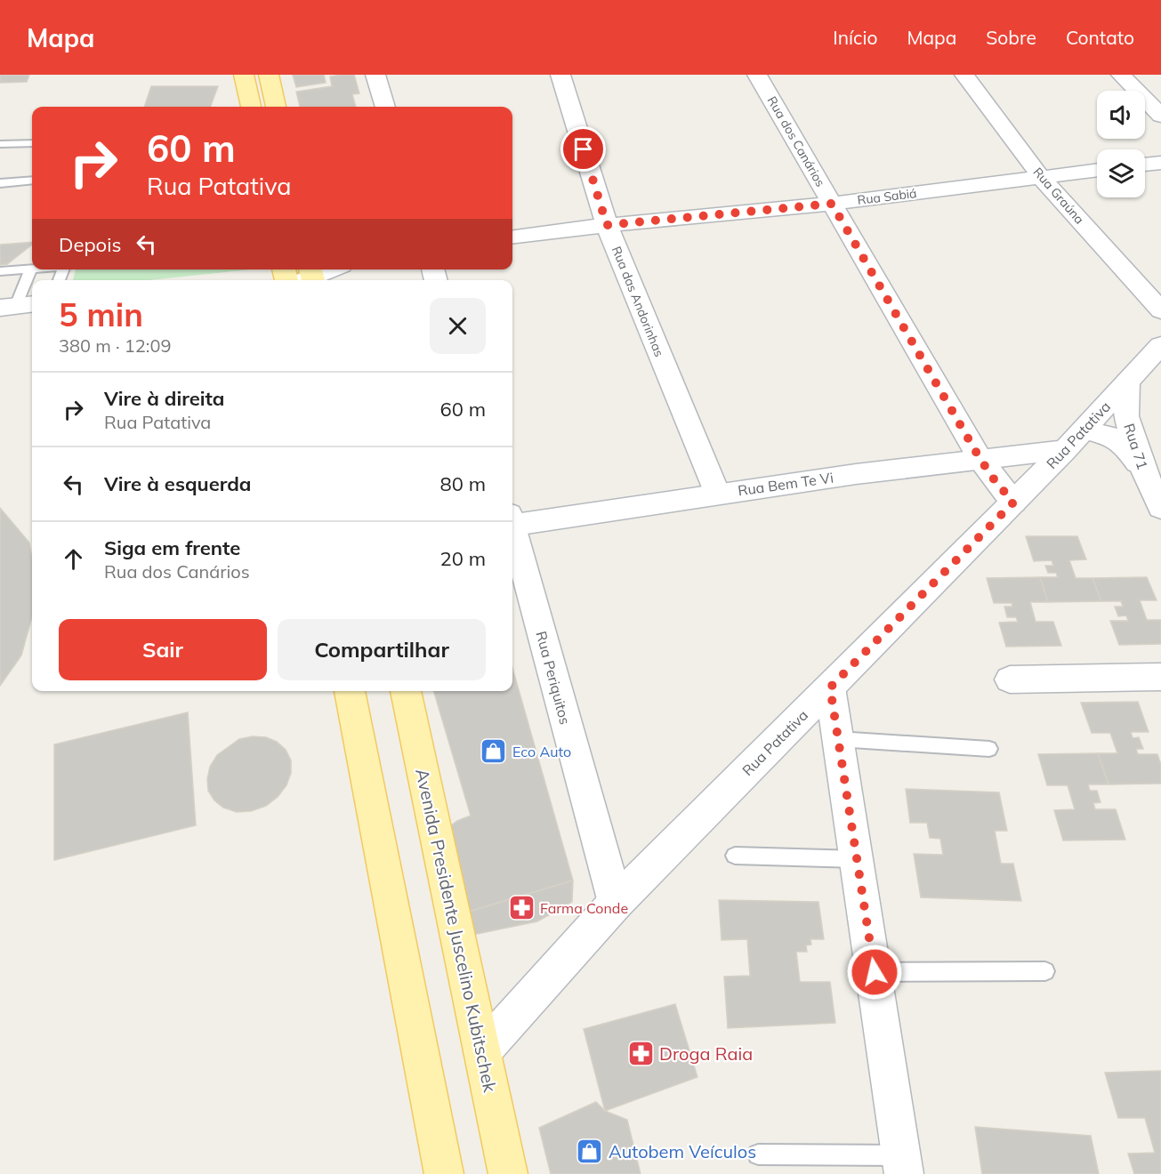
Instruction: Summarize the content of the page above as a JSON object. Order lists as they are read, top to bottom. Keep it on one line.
{"streets":{"main road":["Avenida Presidente Juscelino Kubitschek"],"street":["Rua dos Canários","Rua Graúna","Rua Sabiá","Rua das Andorinhas","Rua Patativa","Rua 71","Rua Bem Te Vi","Rua Periquitos"]},"crossings":[["Rua dos Canários","Rua Sabiá"],["Rua dos Canários","Rua Patativa"],["Rua dos Canários","Rua Bem Te Vi"],["Rua Graúna","Rua Sabiá"],["Rua Sabiá","Rua das Andorinhas"],["Rua das Andorinhas","Rua Bem Te Vi"],["Rua Patativa","Rua 71"],["Rua Patativa","Rua Bem Te Vi"],["Rua Patativa","Rua Periquitos"],["Rua Patativa","Avenida Presidente Juscelino Kubitschek"],["Rua 71","Rua Bem Te Vi"]],"places":{"shop":["Eco Auto","Autobem Veículos"],"pharmacy":["Farma Conde","Droga Raia"]},"page":{"header":"Mapa","nav":["Início","Mapa","Sobre","Contato"],"turn":["60 m","Rua Patativa"],"then":"Depois","heading":["5 min","380 m · 12:09"],"list":[{"name":"Vire à direita","note":"Rua Patativa","value":"60 m"},{"name":"Vire à esquerda","value":"80 m"},{"name":"Siga em frente","note":"Rua dos Canários","value":"20 m"}],"buttons":["Sair","Compartilhar"]}}
